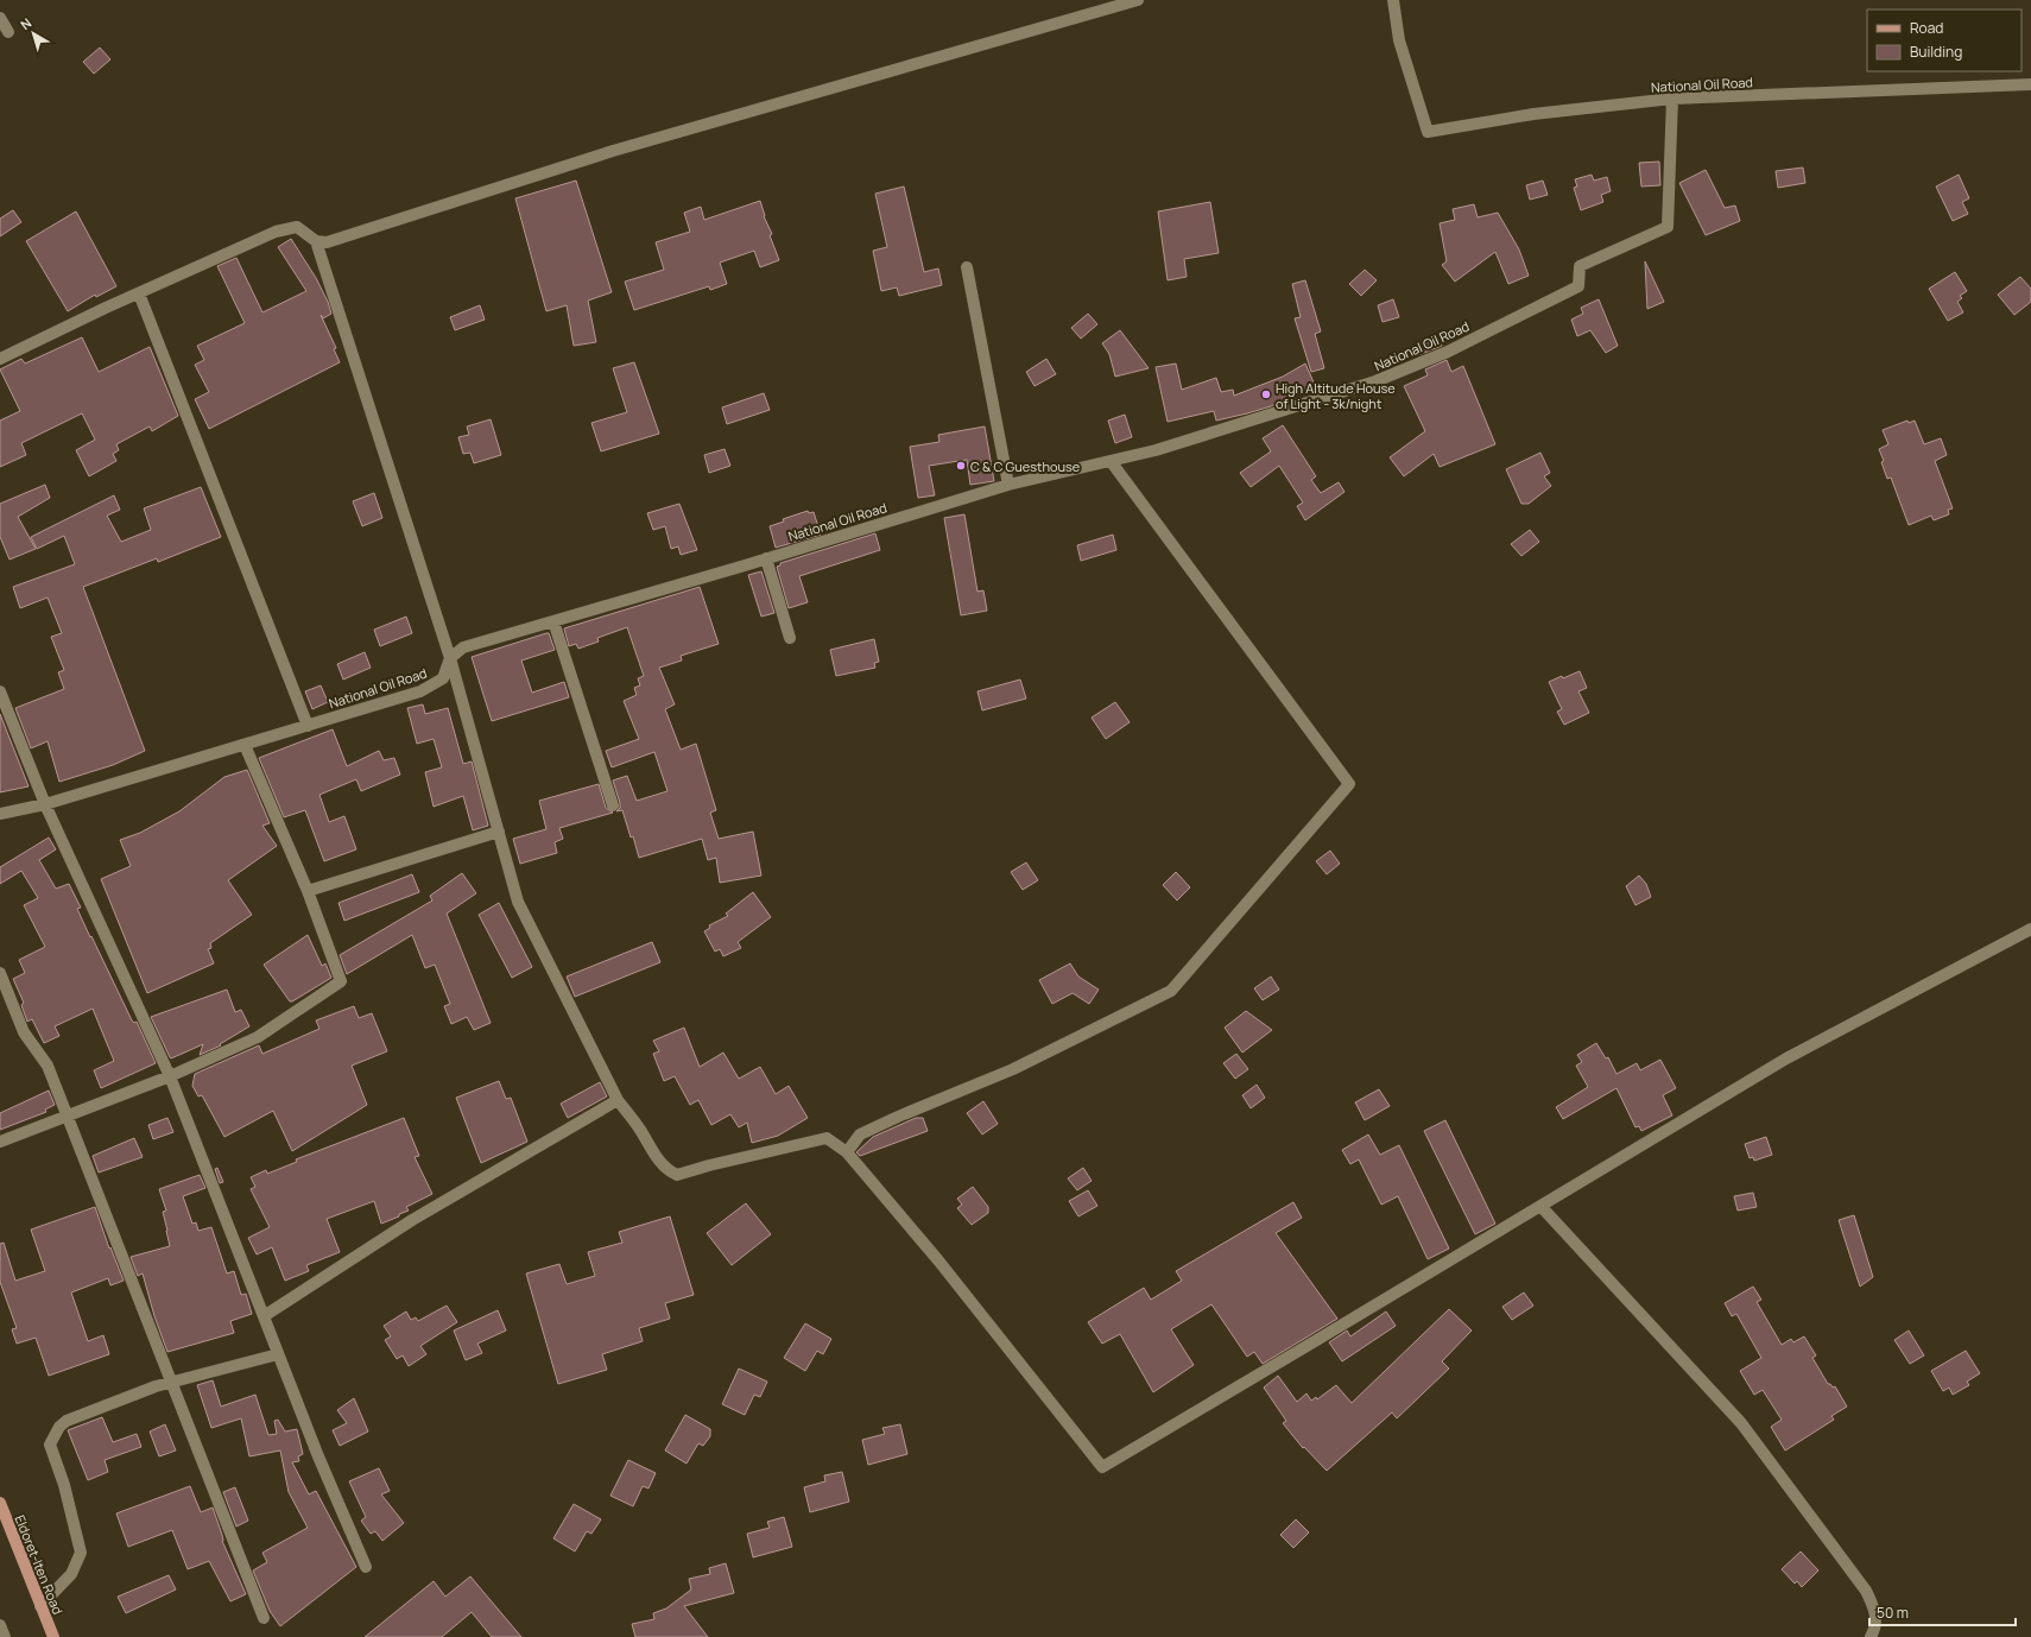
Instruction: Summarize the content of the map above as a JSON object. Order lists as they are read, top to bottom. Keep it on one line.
{"streets":{"main road":["Eldoret-Iten Road"],"street":["National Oil Road"]},"places":["High Altitude House of Light - 3k/night","C & C Guesthouse"],"legend":["Road","Building"],"scale_bar":"50 m","north":"top left"}
